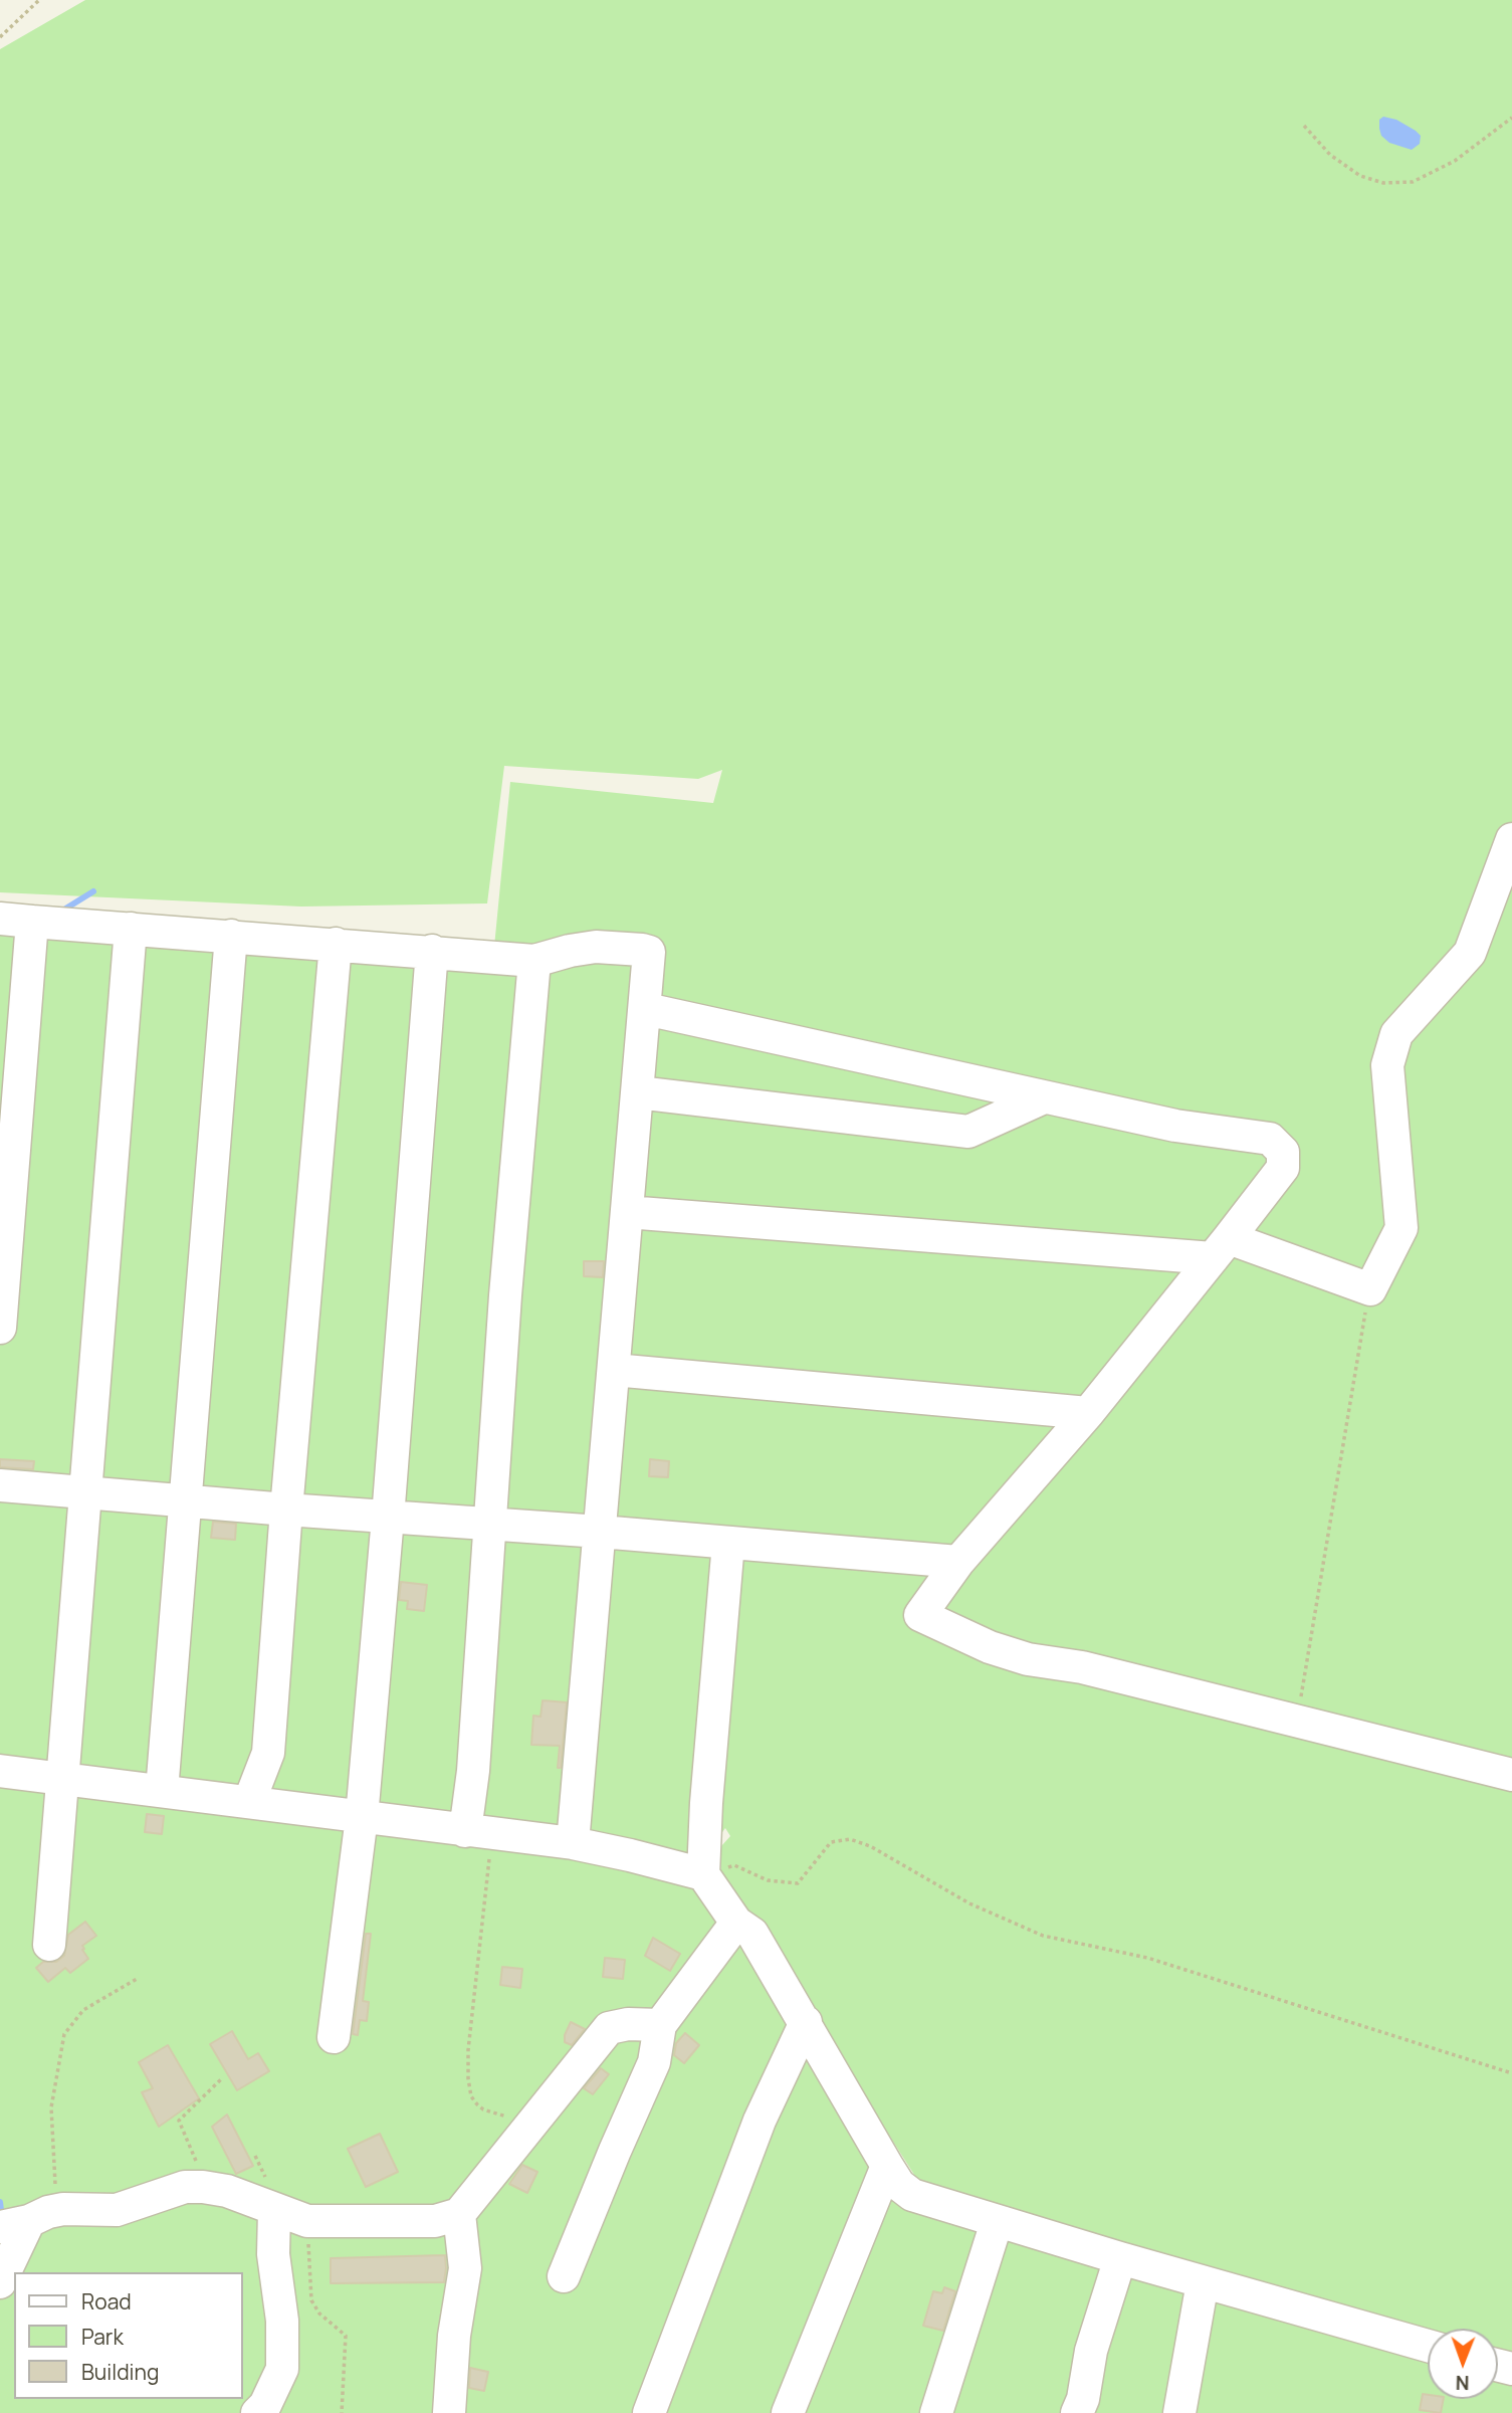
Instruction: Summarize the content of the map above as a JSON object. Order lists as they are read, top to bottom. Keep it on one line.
{"legend":["Road","Park","Building"],"north":"bottom"}
